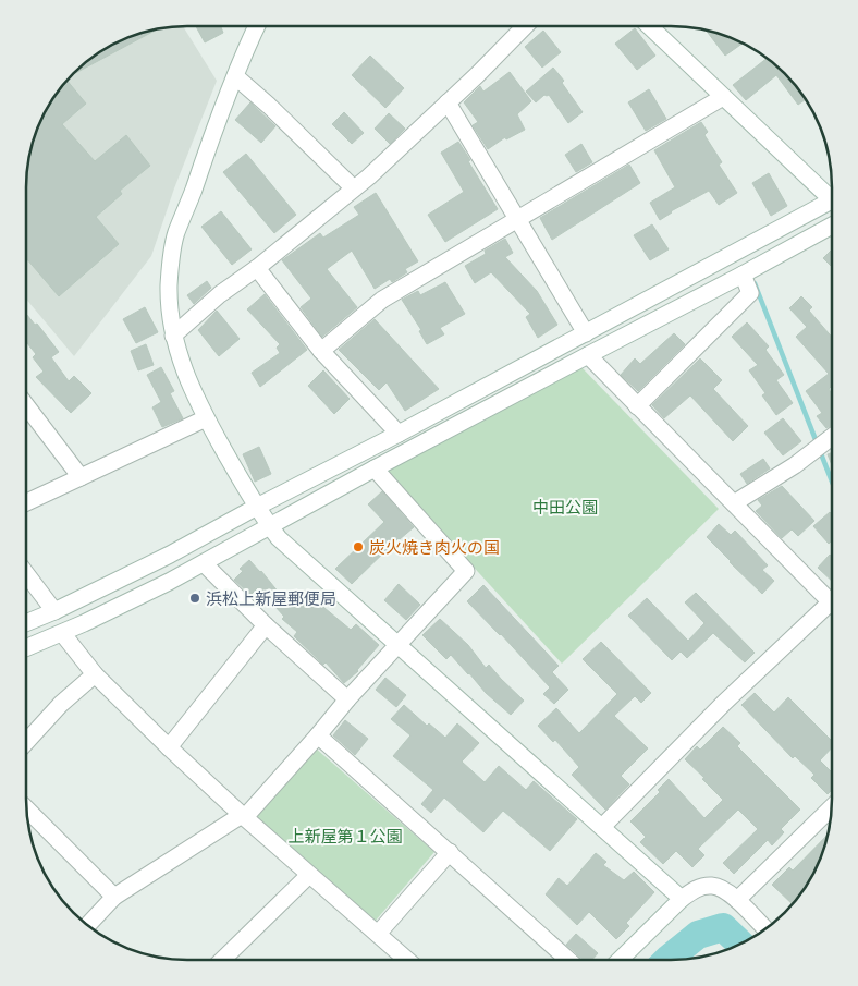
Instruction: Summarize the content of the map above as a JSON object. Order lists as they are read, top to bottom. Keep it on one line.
{"parks":["中田公園","上新屋第１公園"],"places":["炭火焼き肉火の国","浜松上新屋郵便局"]}
